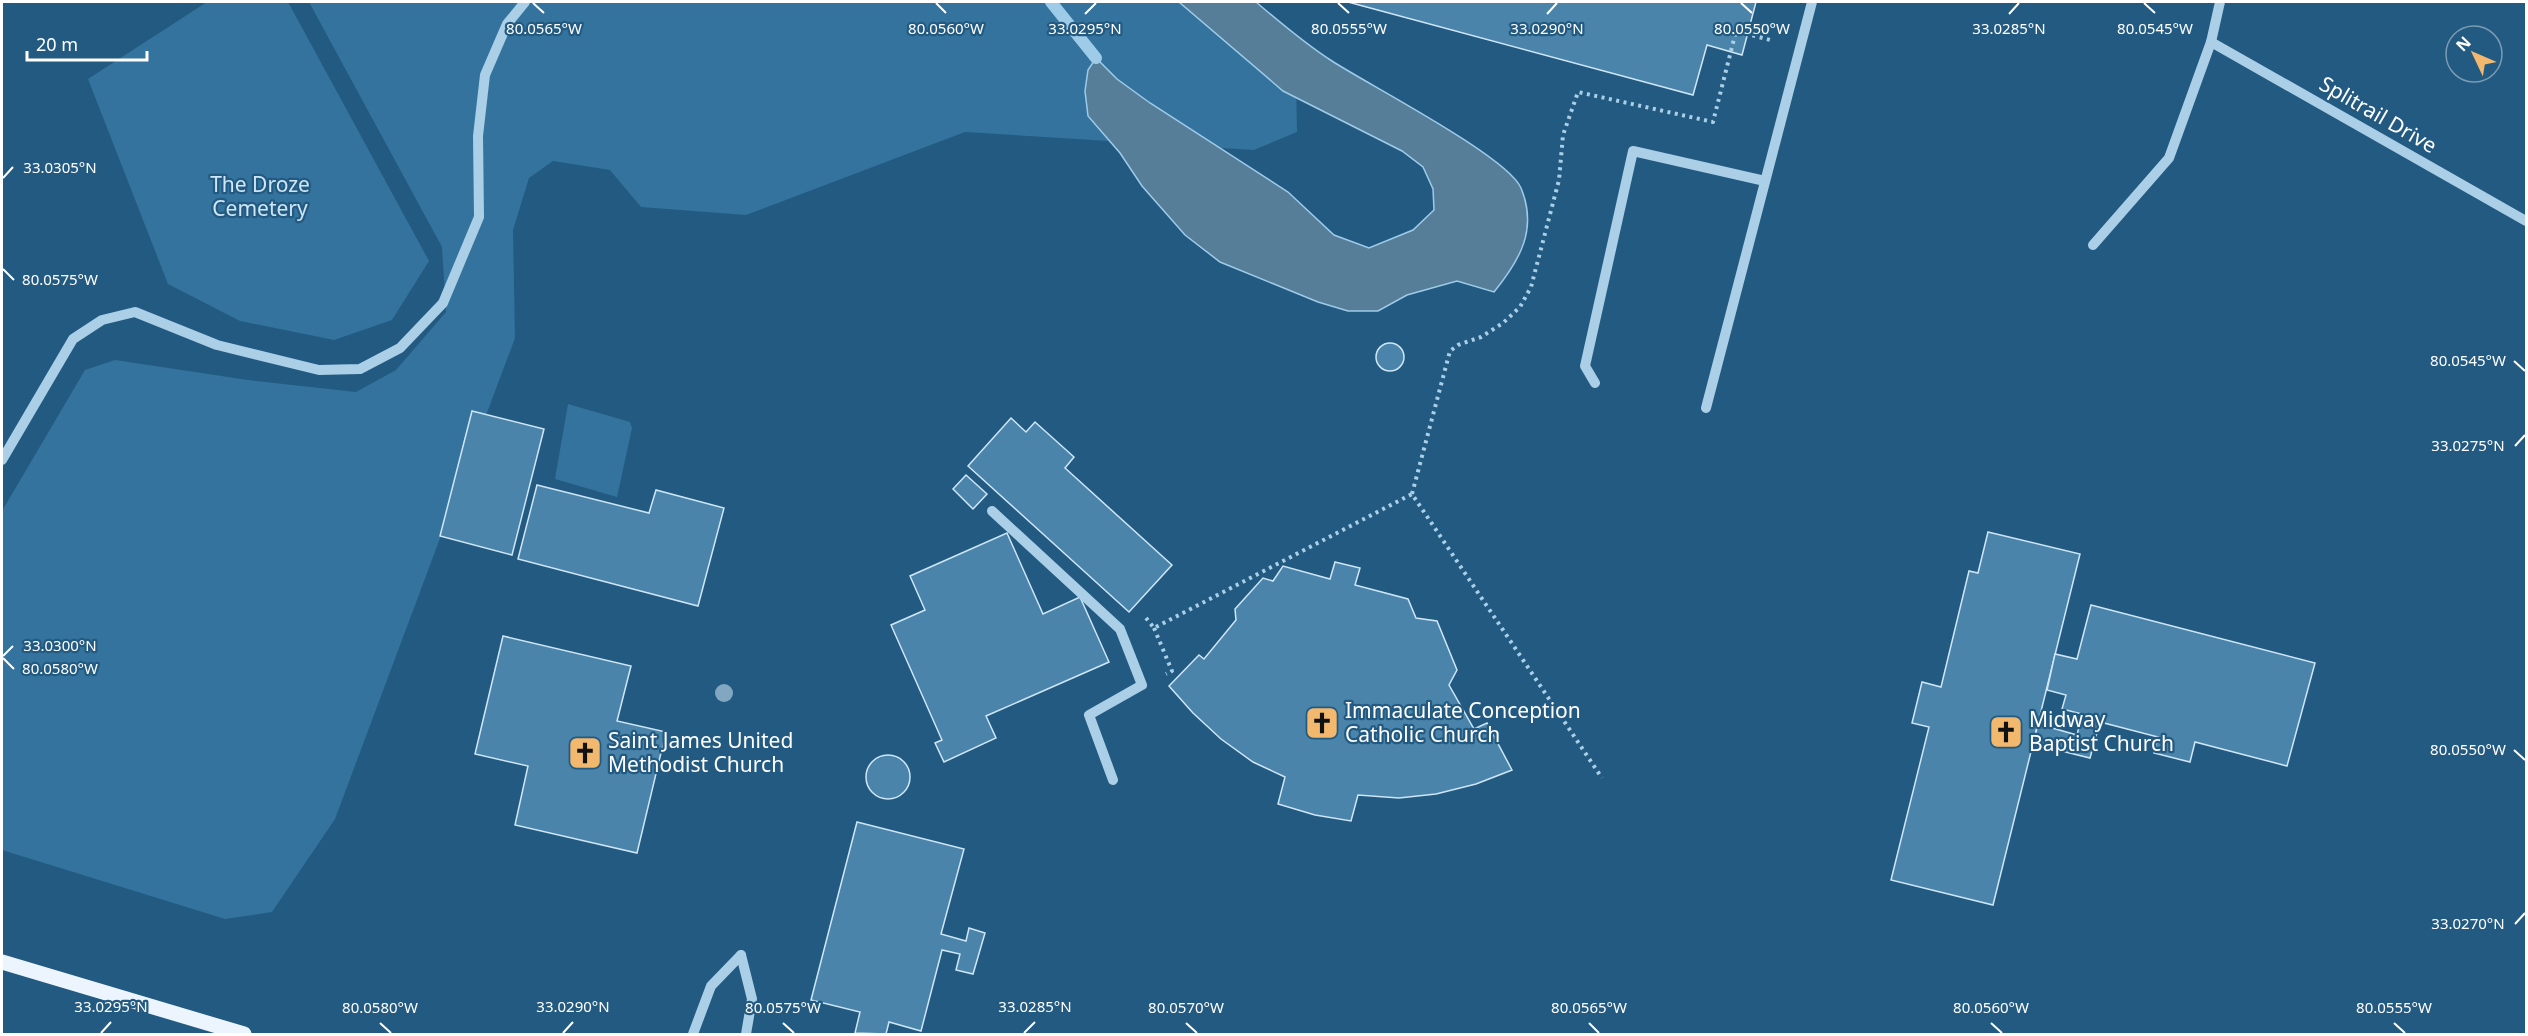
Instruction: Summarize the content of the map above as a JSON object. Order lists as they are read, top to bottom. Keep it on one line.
{"streets":{"street":["Splitrail Drive"]},"parks":["The Droze Cemetery"],"places":{"church":["Immaculate Conception Catholic Church","Midway Baptist Church","Saint James United Methodist Church"]},"scale_bar":"20 m","north":"top left","coordinates":["80.0565°W","80.0560°W","80.0555°W","80.0550°W","80.0545°W","33.0295°N","33.0290°N","33.0285°N","33.0305°N","80.0575°W","33.0275°N","33.0300°N","80.0580°W","33.0270°N","80.0570°W"]}
